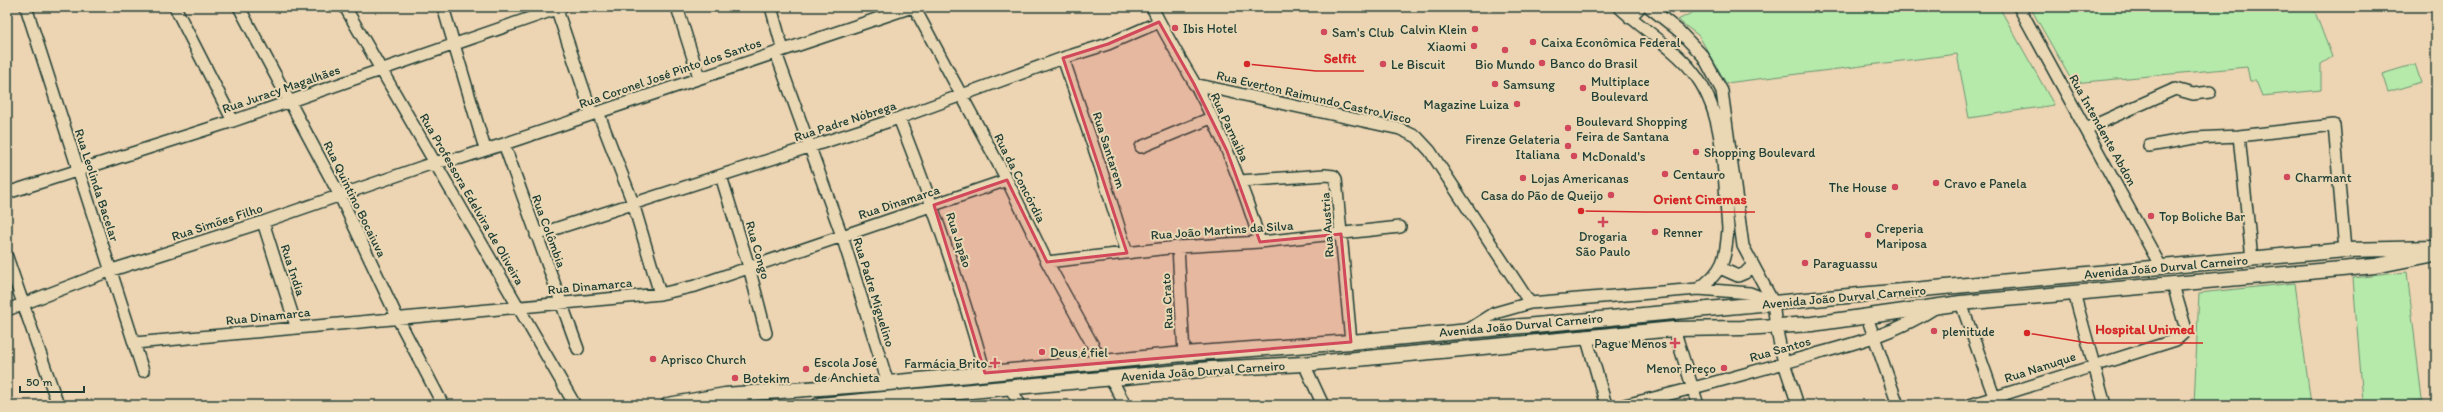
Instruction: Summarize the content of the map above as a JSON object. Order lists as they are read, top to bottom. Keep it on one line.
{"streets":{"main road":["Avenida João Durval Carneiro"],"street":["Rua Coronel José Pinto dos Santos","Rua Juracy Magalhães","Rua Everton Raimundo Castro Visco","Rua Padre Nóbrega","Rua Parnaiba","Rua Intendente Abdon","Rua Santarem","Rua da Concórdia","Rua Leolinda Bacelar","Rua Quintino Bocaiuva","Rua Professora Edelvira de Oliveira","Rua Dinamarca","Rua Simões Filho","Rua Austria","Rua João Martins da Silva","Rua Colômbia","Rua Japão","Rua Congo","Rua India","Rua Padre Miguelino","Rua Crato","Rua Santos","Rua Nanuque"]},"crossings":[["Rua Coronel José Pinto dos Santos","Rua da Concórdia"],["Rua Coronel José Pinto dos Santos","Rua Professora Edelvira de Oliveira"],["Rua Coronel José Pinto dos Santos","Rua Simões Filho"],["Rua Coronel José Pinto dos Santos","Rua Colômbia"],["Rua Coronel José Pinto dos Santos","Rua Padre Miguelino"],["Rua Juracy Magalhães","Rua Leolinda Bacelar"],["Rua Juracy Magalhães","Rua Quintino Bocaiuva"],["Rua Juracy Magalhães","Rua Professora Edelvira de Oliveira"],["Rua Everton Raimundo Castro Visco","Rua Parnaiba"],["Rua Padre Nóbrega","Rua Parnaiba"],["Rua Padre Nóbrega","Rua Santarem"],["Rua Padre Nóbrega","Rua da Concórdia"],["Rua Padre Nóbrega","Rua Colômbia"],["Rua Padre Nóbrega","Rua Japão"],["Rua Padre Nóbrega","Rua Congo"],["Rua Padre Nóbrega","Rua Padre Miguelino"],["Rua Parnaiba","Rua Austria"],["Rua Parnaiba","Rua João Martins da Silva"],["Rua Intendente Abdon","Avenida João Durval Carneiro"],["Rua Santarem","Rua João Martins da Silva"],["Rua da Concórdia","Rua Dinamarca"],["Rua da Concórdia","Rua João Martins da Silva"],["Rua da Concórdia","Avenida João Durval Carneiro"],["Rua Leolinda Bacelar","Rua Dinamarca"],["Rua Leolinda Bacelar","Rua Simões Filho"],["Rua Quintino Bocaiuva","Rua Dinamarca"],["Rua Quintino Bocaiuva","Rua Simões Filho"],["Rua Professora Edelvira de Oliveira","Rua Dinamarca"],["Rua Professora Edelvira de Oliveira","Rua Simões Filho"],["Rua Dinamarca","Rua Colômbia"],["Rua Dinamarca","Rua Japão"],["Rua Dinamarca","Rua Congo"],["Rua Dinamarca","Rua India"],["Rua Dinamarca","Rua Padre Miguelino"],["Rua Simões Filho","Rua India"],["Rua Austria","Rua João Martins da Silva"],["Rua Austria","Avenida João Durval Carneiro"],["Rua João Martins da Silva","Rua Crato"],["Rua Japão","Avenida João Durval Carneiro"],["Avenida João Durval Carneiro","Rua Padre Miguelino"],["Avenida João Durval Carneiro","Rua Crato"],["Avenida João Durval Carneiro","Rua Santos"],["Avenida João Durval Carneiro","Rua Nanuque"]],"places":{"other":["Ibis Hotel","Calvin Klein","Sam's Club","Caixa Econômica Federal","Xiaomi","Bio Mundo","Banco do Brasil","Selfit","Le Biscuit","Samsung","Multiplace Boulevard","Magazine Luiza","Boulevard Shopping Feira de Santana","Firenze Gelateria Italiana","Shopping Boulevard","McDonald's","Centauro","Charmant","Lojas Americanas","Cravo e Panela","The House","Casa do Pão de Queijo","Orient Cinemas","Top Boliche Bar","Renner","Creperia Mariposa","Paraguassu","plenitude","Hospital Unimed","Deus é fiel","Aprisco Church","Menor Preço","Escola José de Anchieta","Botekim"],"health":["Drogaria São Paulo","Pague Menos","Farmácia Brito"]},"scale_bar":"50 m"}
